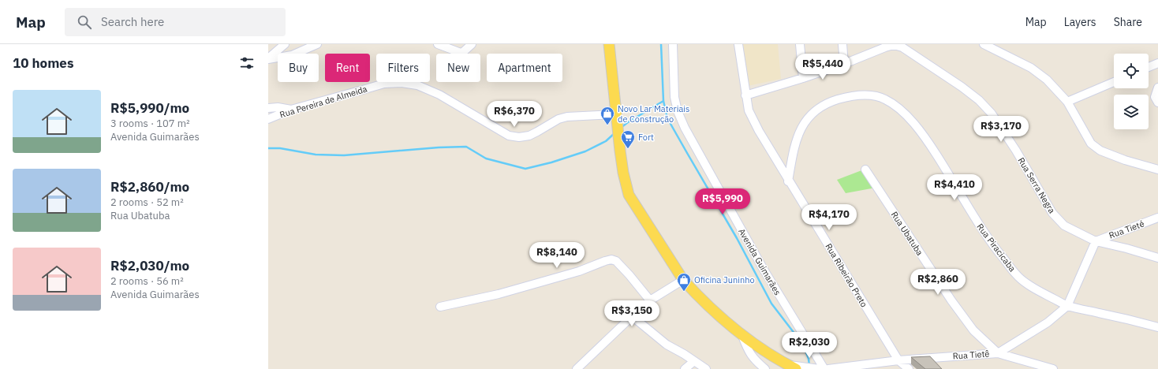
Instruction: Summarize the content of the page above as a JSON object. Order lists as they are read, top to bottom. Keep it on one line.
{"streets":{"street":["Rua Pereira de Almeida","Rua Serra Negra","Rua Tieté","Rua Ubatuba","Rua Piracicaba","Avenida Guimarães","Rua Ribeirão Preto","Rua Tietê"]},"crossings":[["Rua Serra Negra","Rua Tieté"],["Rua Serra Negra","Rua Tietê"],["Rua Tieté","Rua Tietê"],["Rua Ubatuba","Rua Tietê"],["Rua Piracicaba","Rua Ribeirão Preto"],["Rua Piracicaba","Rua Tietê"],["Rua Ribeirão Preto","Rua Tietê"]],"places":{"shop":["Novo Lar Materiais de Construção","Oficina Juninho"],"supermarket":["Fort"]},"page":{"header":"Map","search":"Search here","nav":["Map","Layers","Share"],"heading":"10 homes","price":["R$5,440","R$6,370","R$3,170","R$4,410","R$5,990","R$4,170","R$8,140","R$2,860","R$3,150","R$2,030"],"chip":["Buy","Rent","Filters","New","Apartment"],"list":[{"name":"R$5,990/mo","note":"3 rooms · 107 m² · Avenida Guimarães"},{"name":"R$2,860/mo","note":"2 rooms · 52 m² · Rua Ubatuba"},{"name":"R$2,030/mo","note":"2 rooms · 56 m² · Avenida Guimarães"}]}}
